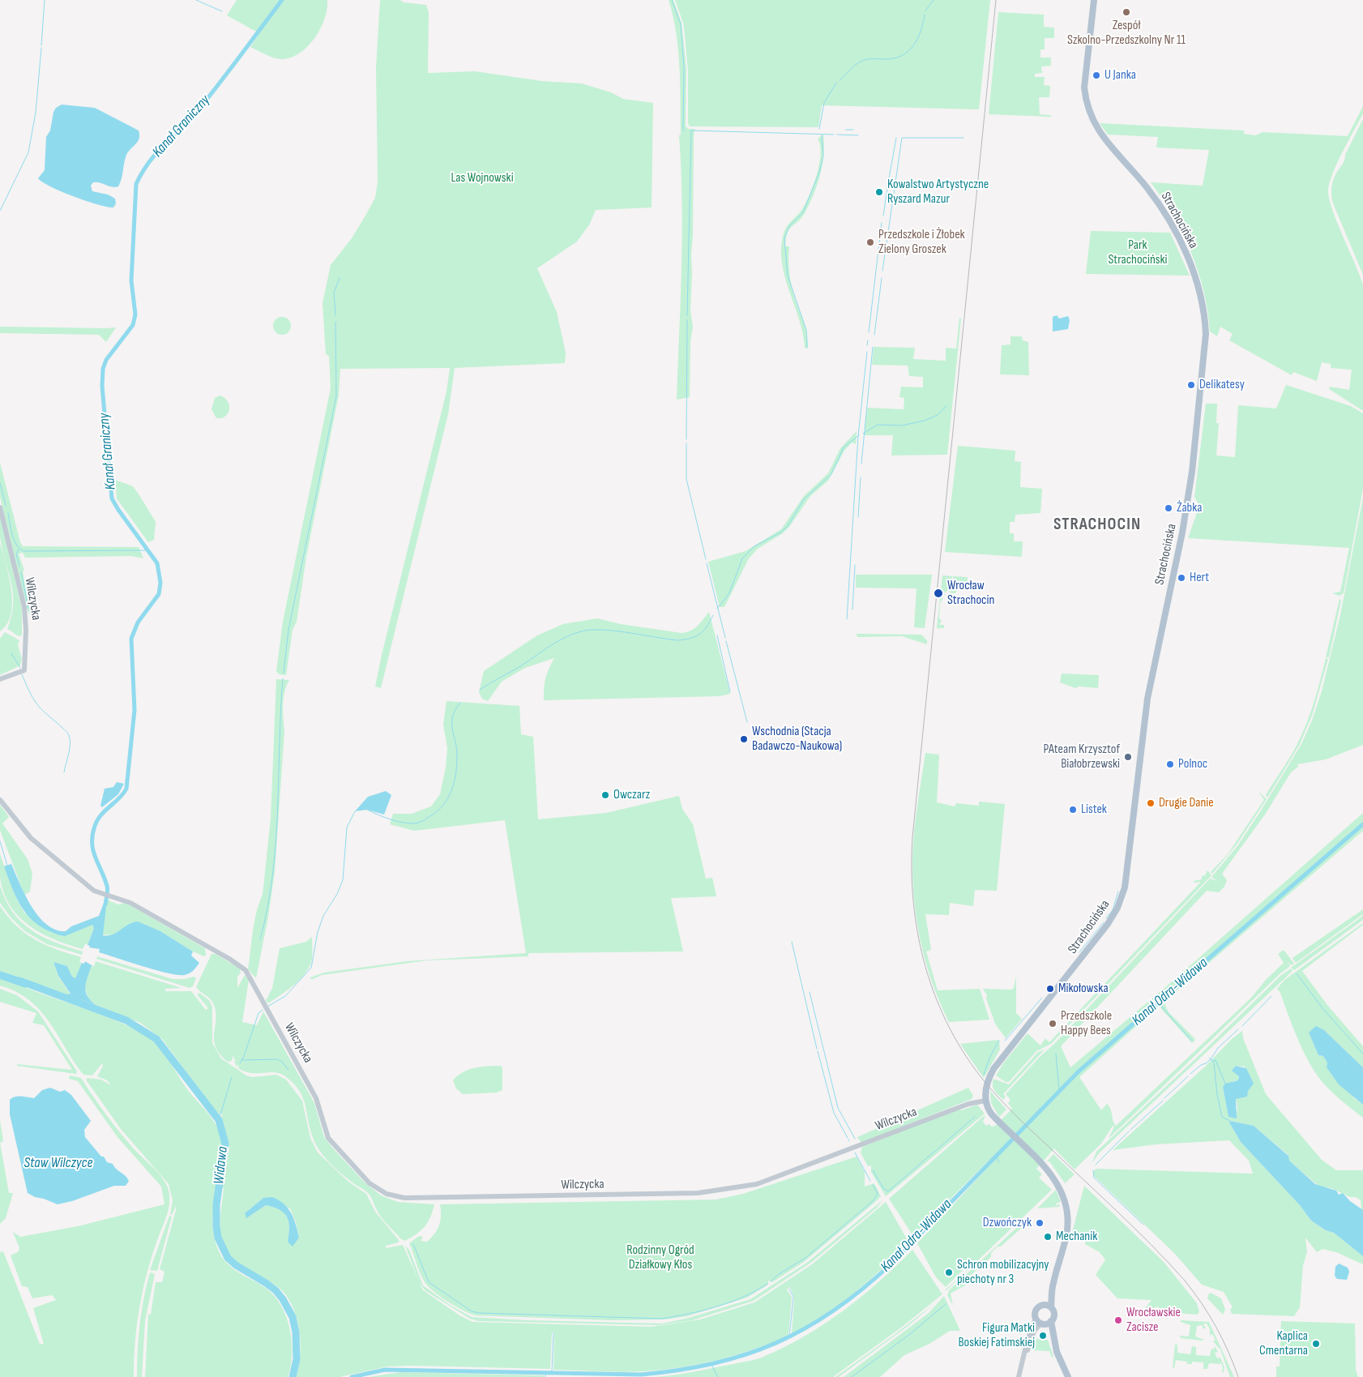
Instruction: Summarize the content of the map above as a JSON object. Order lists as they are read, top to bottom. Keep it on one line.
{"streets":{"main road":["Strachocińska"],"street":["Wilczycka"]},"crossings":[["Strachocińska","Wilczycka"]],"districts":["STRACHOCIN"],"water":["Kanał Graniczny","Kanał Odra-Widawa","Staw Wilczyce","Widawa"],"parks":["Las Wojnowski","Park Strachociński","Rodzinny Ogród Działkowy Kłos"],"places":["Zespół Szkolno-Przedszkolny Nr 11","U Janka","Kowalstwo Artystyczne Ryszard Mazur","Przedszkole i Żłobek Zielony Groszek","Delikatesy","Żabka","Hert","Wrocław Strachocin","Wschodnia (Stacja Badawczo-Naukowa)","PAteam Krzysztof Białobrzewski","Polnoc","Owczarz","Drugie Danie","Listek","Mikołowska","Przedszkole Happy Bees","Dzwończyk","Mechanik","Schron mobilizacyjny piechoty nr 3","Wrocławskie Zacisze","Figura Matki Boskiej Fatimskiej","Kaplica Cmentarna"]}
